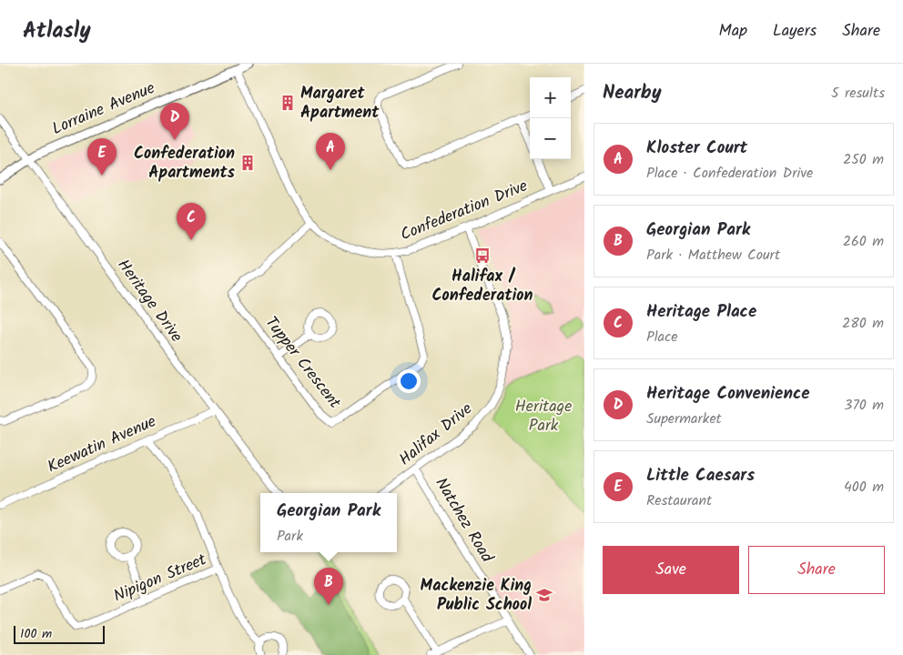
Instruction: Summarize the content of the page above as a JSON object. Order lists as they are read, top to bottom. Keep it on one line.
{"streets":{"street":["Lorraine Avenue","Confederation Drive","Heritage Drive","Tupper Crescent","Halifax Drive","Keewatin Avenue","Natchez Road","Nipigon Street"]},"crossings":[["Lorraine Avenue","Confederation Drive"],["Lorraine Avenue","Heritage Drive"],["Confederation Drive","Tupper Crescent"],["Confederation Drive","Halifax Drive"],["Heritage Drive","Keewatin Avenue"],["Halifax Drive","Natchez Road"],["Keewatin Avenue","Nipigon Street"]],"parks":["Heritage Park"],"places":{"building":["Margaret Apartment","Confederation Apartments"],"bus stop":["Halifax / Confederation"],"school or university":["Mackenzie King Public School"]},"scale_bar":"100 m","page":{"header":"Atlasly","nav":["Map","Layers","Share"],"heading":["Nearby","5 results"],"map_buttons":["+","−"],"pins":["D","A","E","C","B"],"list":[{"mark":"A","name":"Kloster Court","note":"Place · Confederation Drive","value":"250 m"},{"mark":"B","name":"Georgian Park","note":"Park · Matthew Court","value":"260 m"},{"mark":"C","name":"Heritage Place","note":"Place","value":"280 m"},{"mark":"D","name":"Heritage Convenience","note":"Supermarket","value":"370 m"},{"mark":"E","name":"Little Caesars","note":"Restaurant","value":"400 m"}],"popup":["Georgian Park","Park"],"buttons":["Save","Share"],"scale":"100 m"}}
